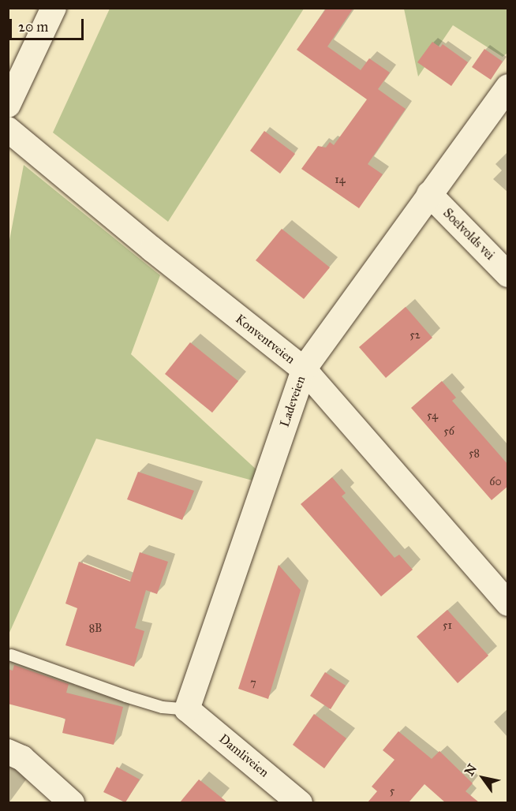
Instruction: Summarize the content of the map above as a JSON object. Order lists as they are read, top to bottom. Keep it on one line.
{"streets":{"street":["Soelvolds vei","Konventveien","Ladeveien","Damliveien"]},"crossings":[["Soelvolds vei","Ladeveien"],["Konventveien","Ladeveien"],["Ladeveien","Damliveien"]],"house_numbers":["14","52","54","56","58","60","51","8B","7","5"],"scale_bar":"20 m","north":"top left"}
